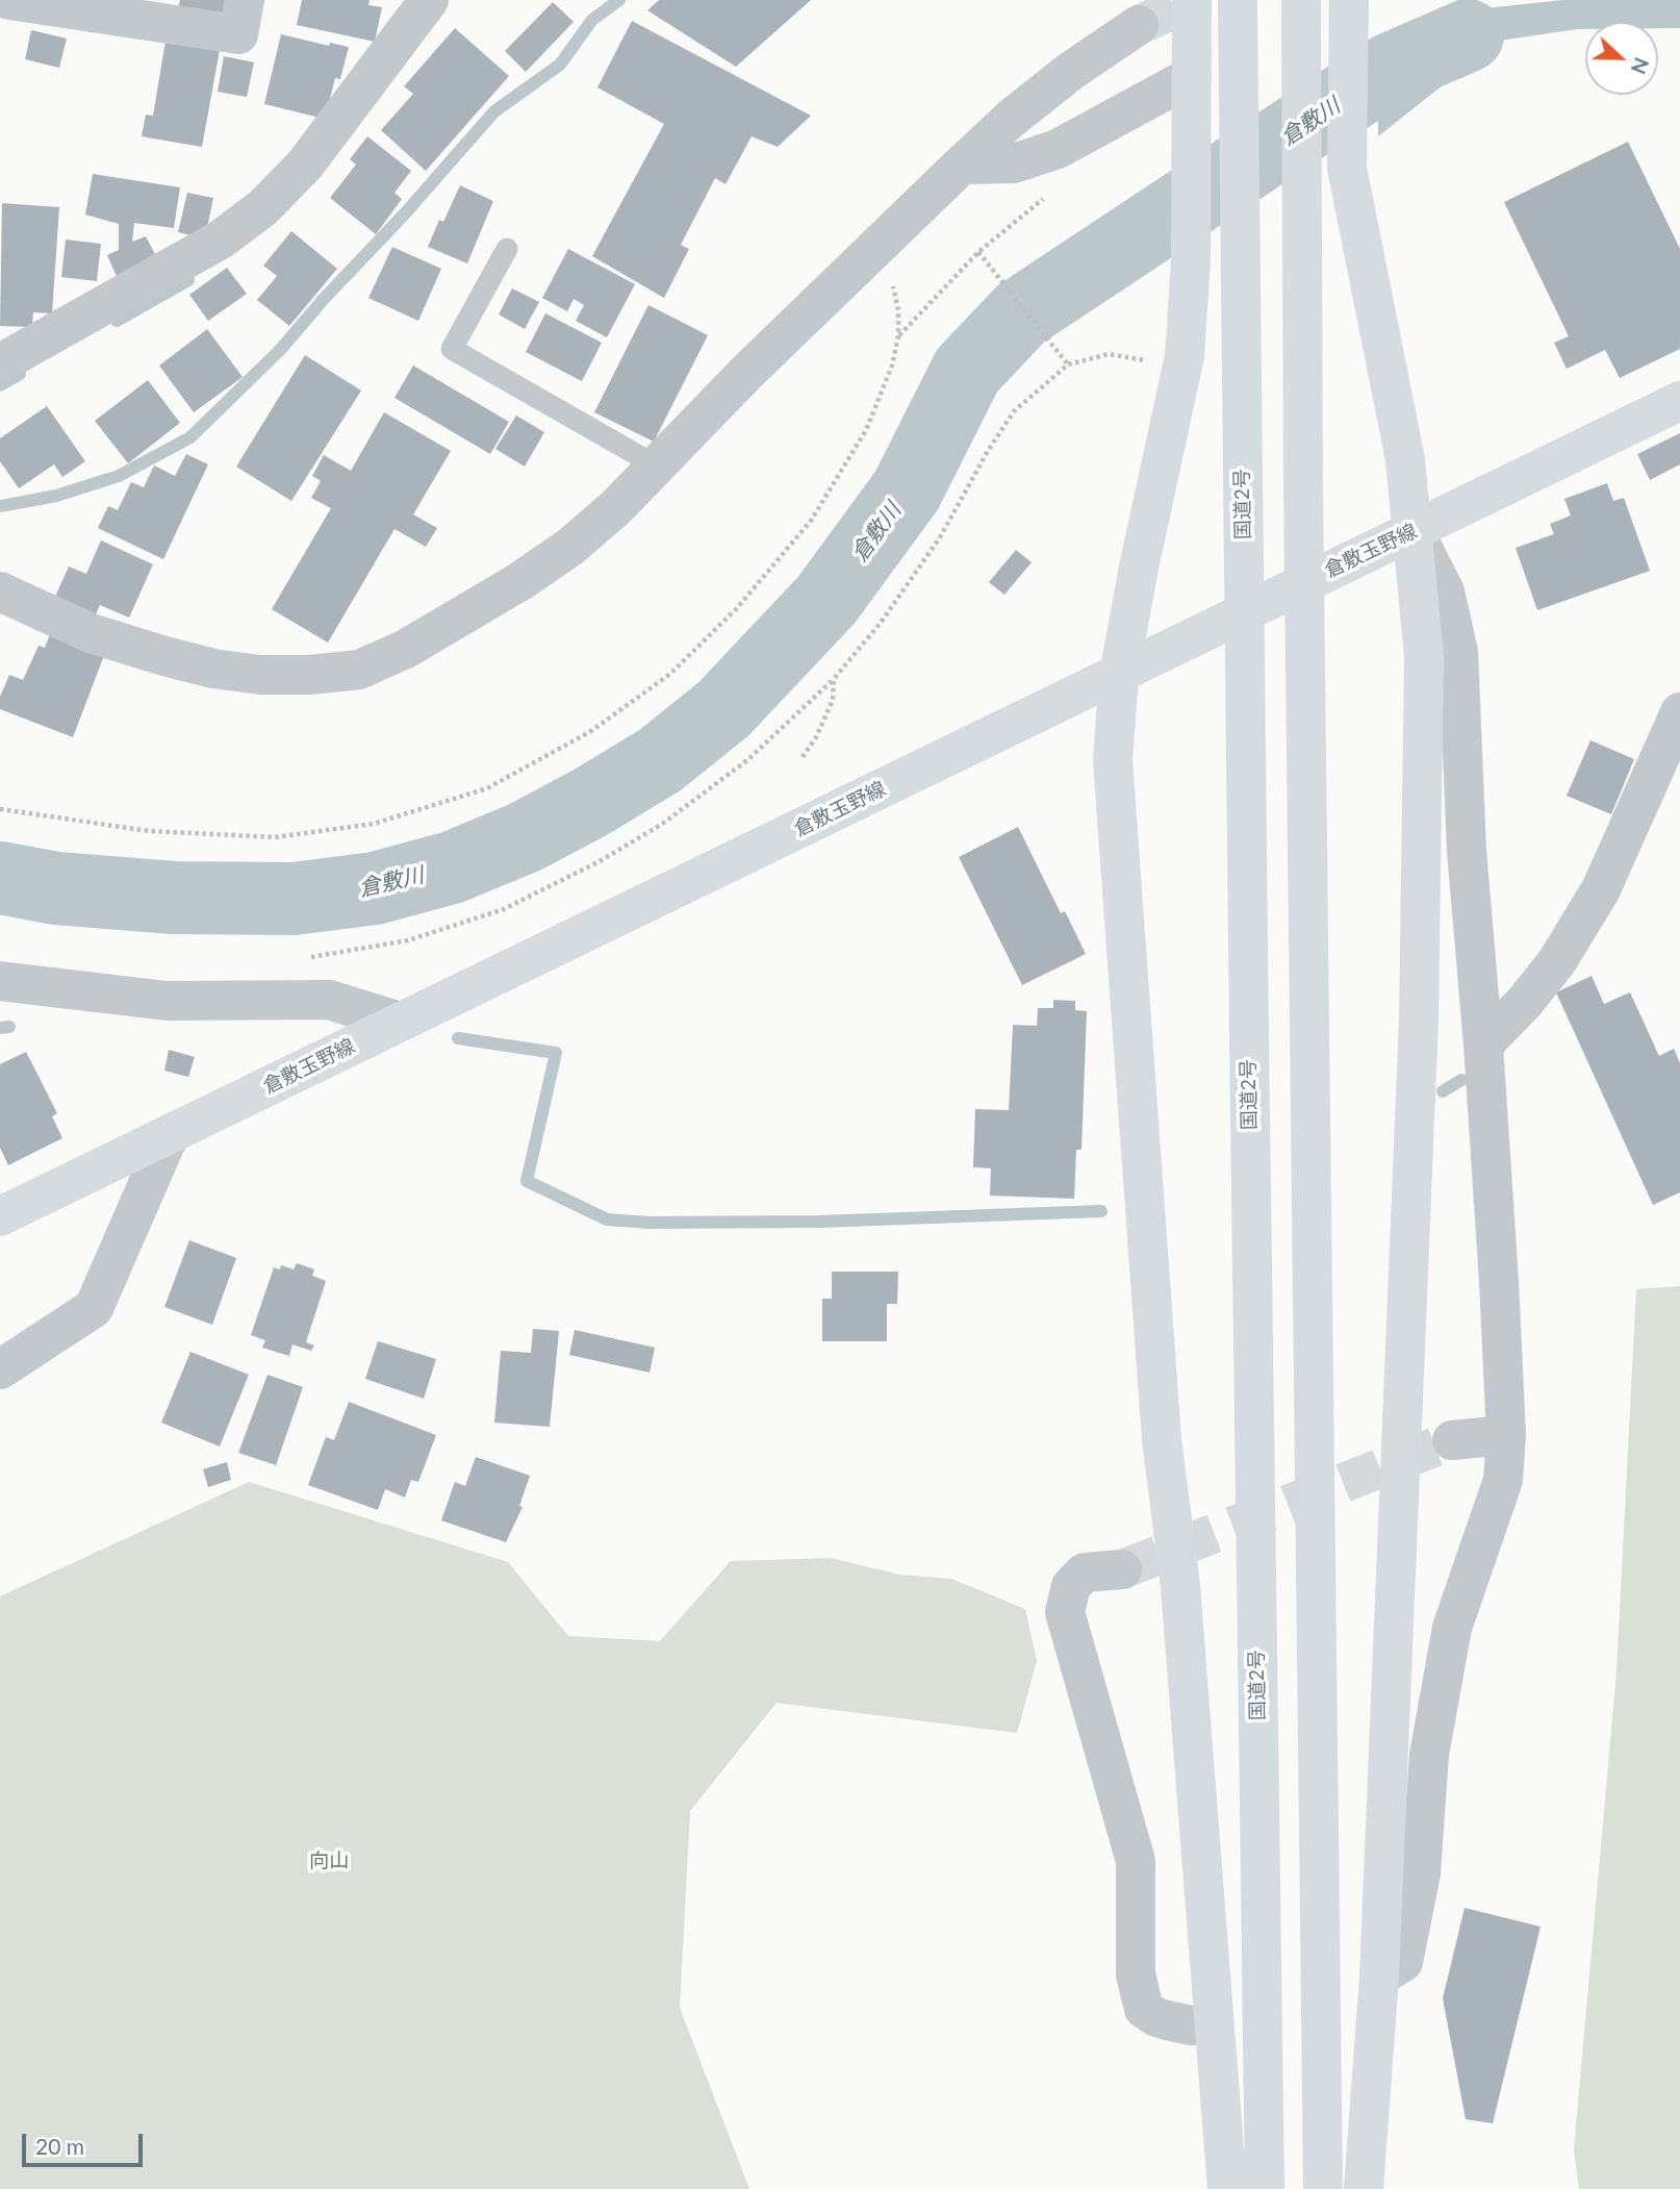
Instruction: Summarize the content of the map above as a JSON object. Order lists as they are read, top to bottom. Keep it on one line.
{"streets":{"main road":["国道2号","倉敷玉野線"]},"water":["倉敷川"],"parks":["向山"],"scale_bar":"20 m","north":"right"}
